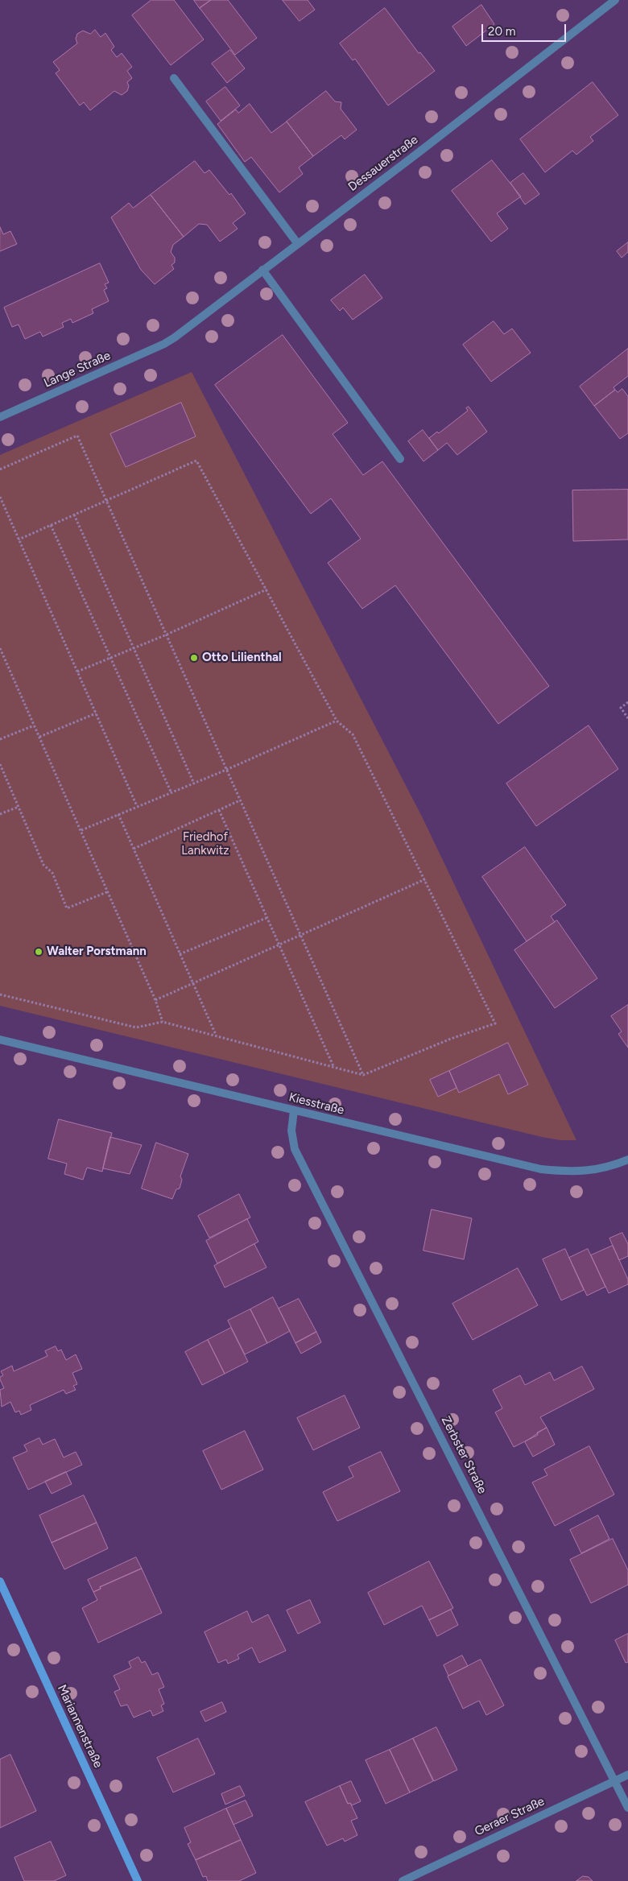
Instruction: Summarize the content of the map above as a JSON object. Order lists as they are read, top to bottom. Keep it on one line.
{"streets":{"street":["Dessauerstraße","Lange Straße","Kiesstraße","Zerbster Straße","Mariannenstraße","Geraer Straße"]},"crossings":[["Dessauerstraße","Lange Straße"],["Kiesstraße","Zerbster Straße"],["Zerbster Straße","Geraer Straße"]],"parks":["Friedhof Lankwitz"],"places":["Otto Lilienthal","Walter Porstmann"],"scale_bar":"20 m"}
